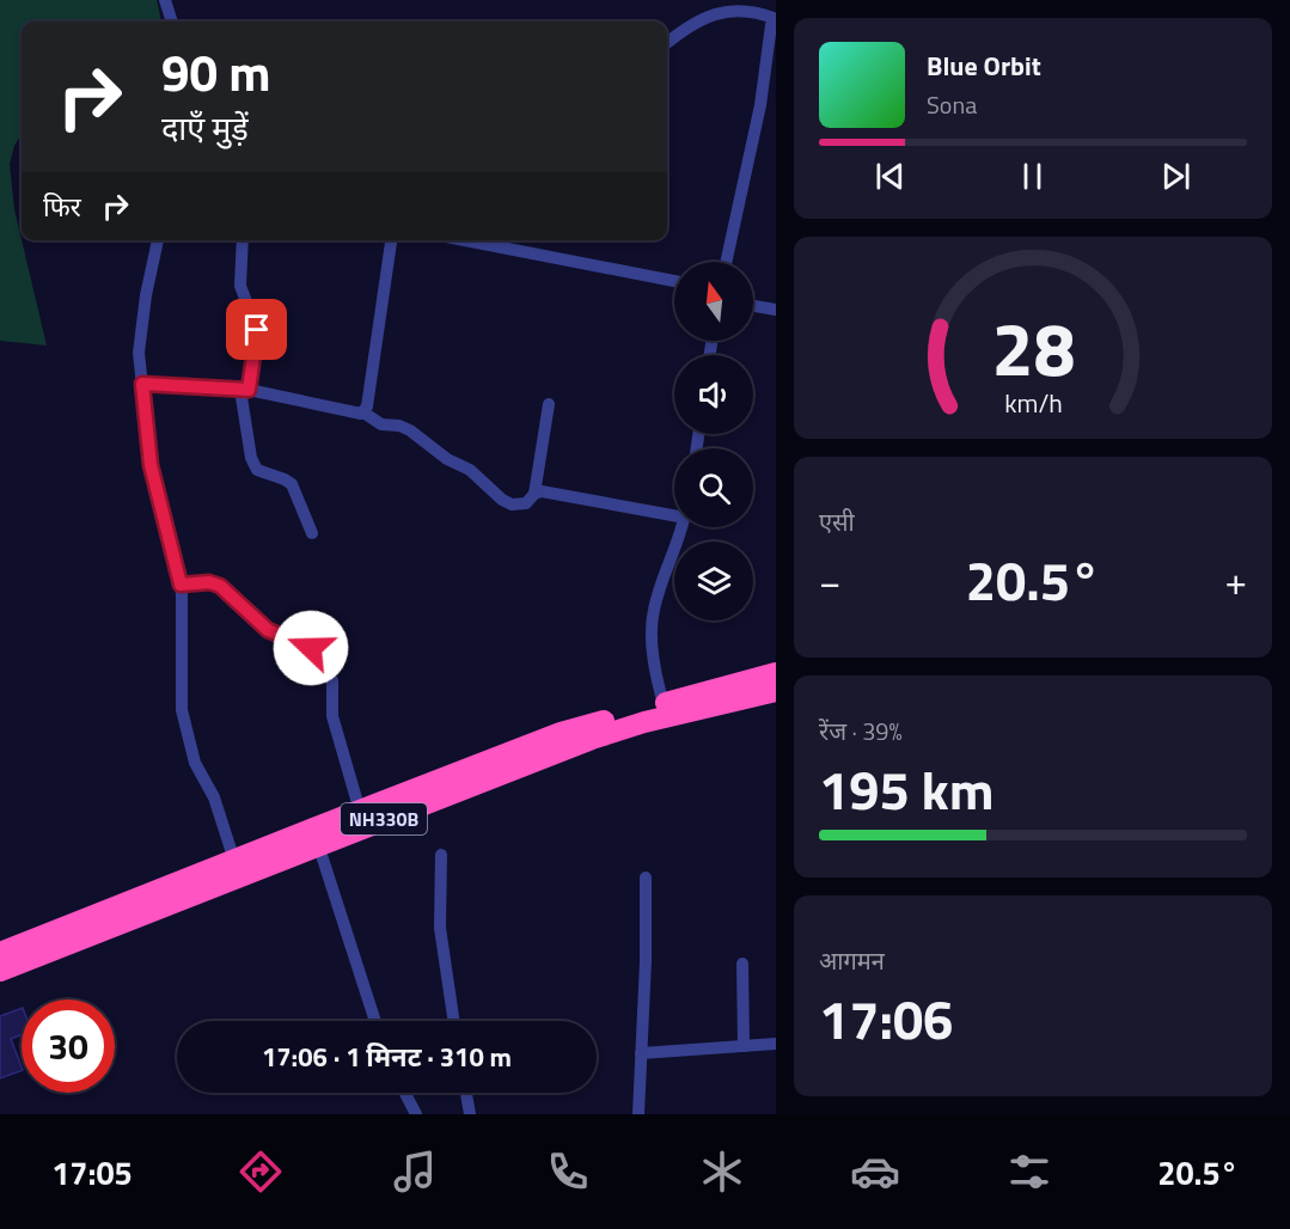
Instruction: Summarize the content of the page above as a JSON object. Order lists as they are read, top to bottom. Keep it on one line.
{"streets":{"highway":["NH330B"]},"north":"top","page":{"turn":["90 m","दाएँ मुड़ें"],"song":["Blue Orbit","Sona"],"then":"फिर","tile":["एसी",["रेंज · 39%","195 km"],["आगमन","17:06"]],"heat":["−","20.5°","+"],"limit":"30","trip":"17:06 · 1 मिनट · 310 m","tabs":["17:05","20.5°"],"gauge":["28","km/h"]}}
